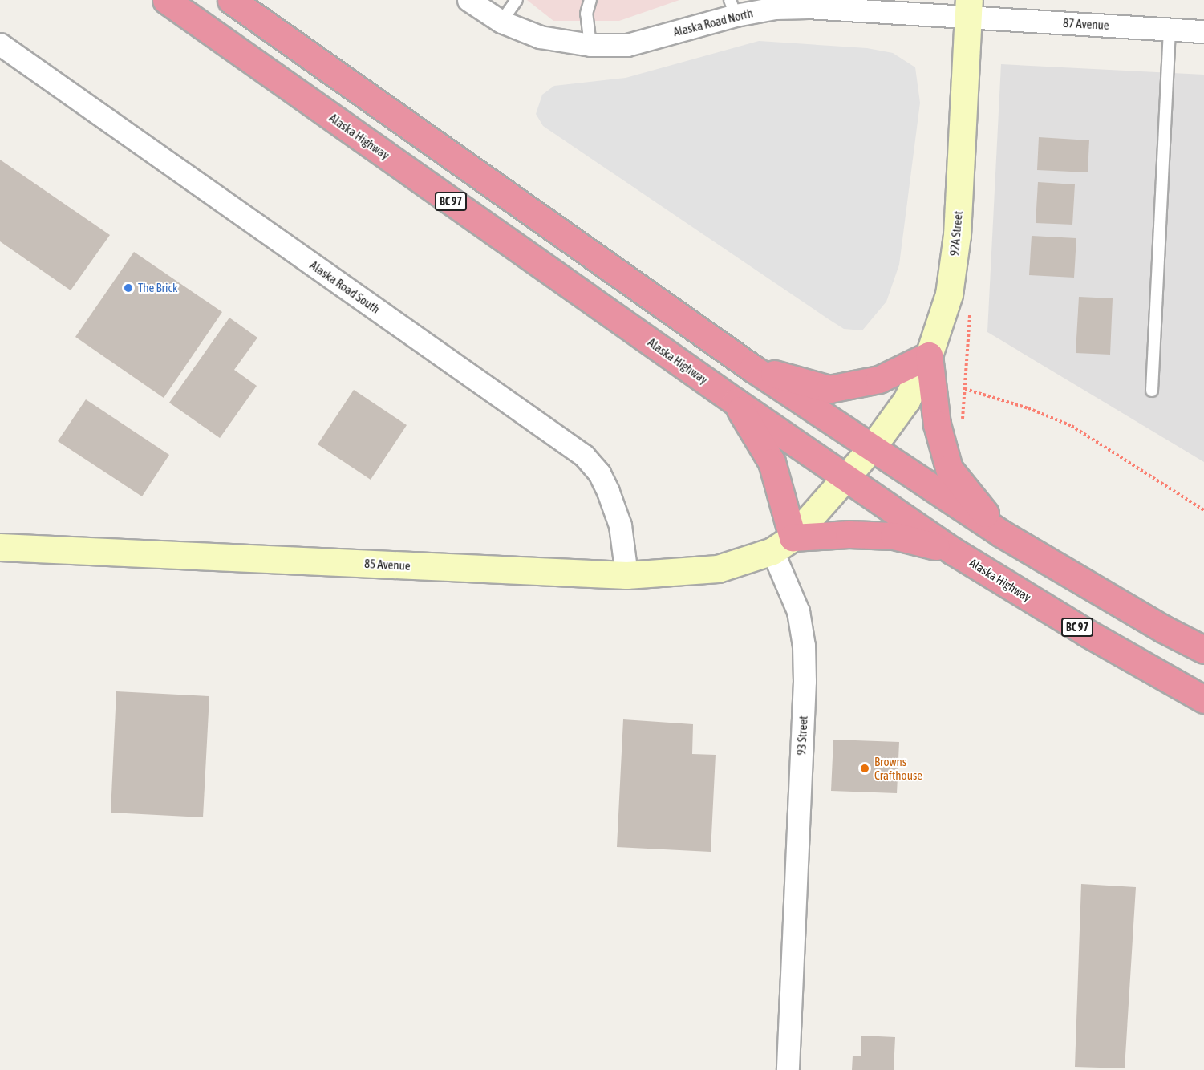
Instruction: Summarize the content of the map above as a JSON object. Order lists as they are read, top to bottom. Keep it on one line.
{"streets":{"highway":["Alaska Highway","BC 97"],"street":["Alaska Road North","87 Avenue","92A Street","Alaska Road South","85 Avenue","93 Street"]},"crossings":[["Alaska Road North","87 Avenue"],["Alaska Road North","92A Street"],["87 Avenue","92A Street"],["Alaska Road South","85 Avenue"],["85 Avenue","93 Street"]],"places":["The Brick","Browns Crafthouse"]}
